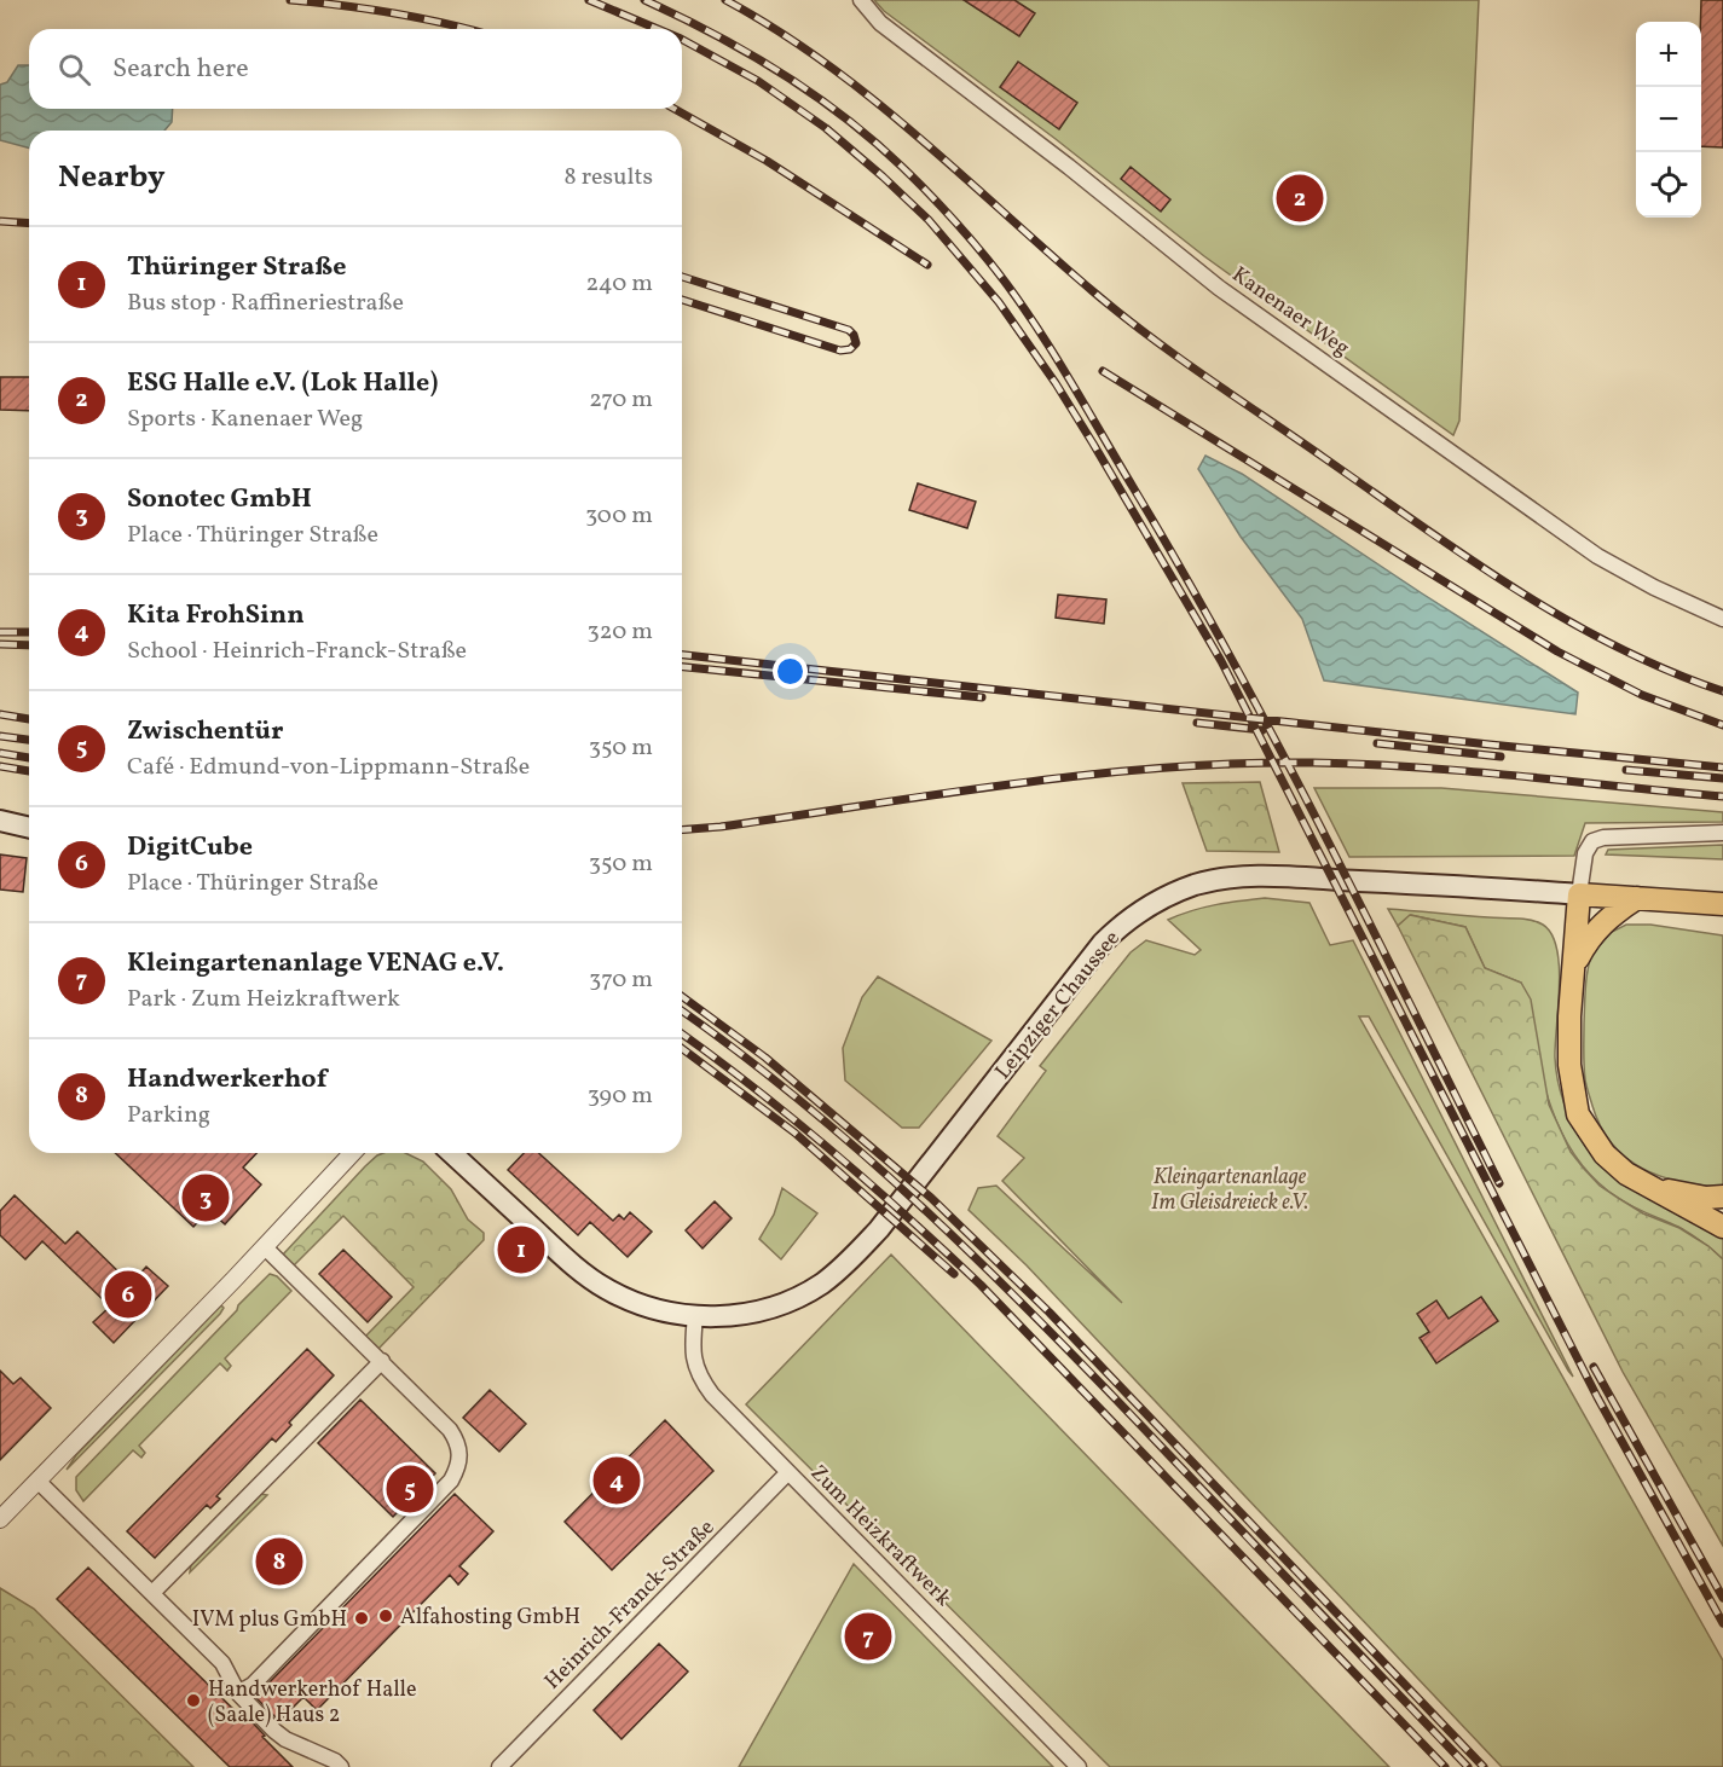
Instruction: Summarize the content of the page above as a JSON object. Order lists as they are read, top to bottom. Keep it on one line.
{"streets":{"main road":["Leipziger Chaussee"],"street":["Kanenaer Weg","Zum Heizkraftwerk","Heinrich-Franck-Straße"]},"crossings":[["Leipziger Chaussee","Zum Heizkraftwerk"],["Zum Heizkraftwerk","Heinrich-Franck-Straße"]],"parks":["Kleingartenanlage Im Gleisdreieck e.V."],"places":["Alfahosting GmbH","IVM plus GmbH","Handwerkerhof Halle (Saale) Haus 2"],"page":{"map_buttons":["+","−"],"search":"Search here","heading":["Nearby","8 results"],"pins":["2","3","1","6","4","5","8","7"],"list":[{"mark":"1","name":"Thüringer Straße","note":"Bus stop · Raffineriestraße","value":"240 m"},{"mark":"2","name":"ESG Halle e.V. (Lok Halle)","note":"Sports · Kanenaer Weg","value":"270 m"},{"mark":"3","name":"Sonotec GmbH","note":"Place · Thüringer Straße","value":"300 m"},{"mark":"4","name":"Kita FrohSinn","note":"School · Heinrich-Franck-Straße","value":"320 m"},{"mark":"5","name":"Zwischentür","note":"Café · Edmund-von-Lippmann-Straße","value":"350 m"},{"mark":"6","name":"DigitCube","note":"Place · Thüringer Straße","value":"350 m"},{"mark":"7","name":"Kleingartenanlage VENAG e.V.","note":"Park · Zum Heizkraftwerk","value":"370 m"},{"mark":"8","name":"Handwerkerhof","note":"Parking","value":"390 m"}]}}
